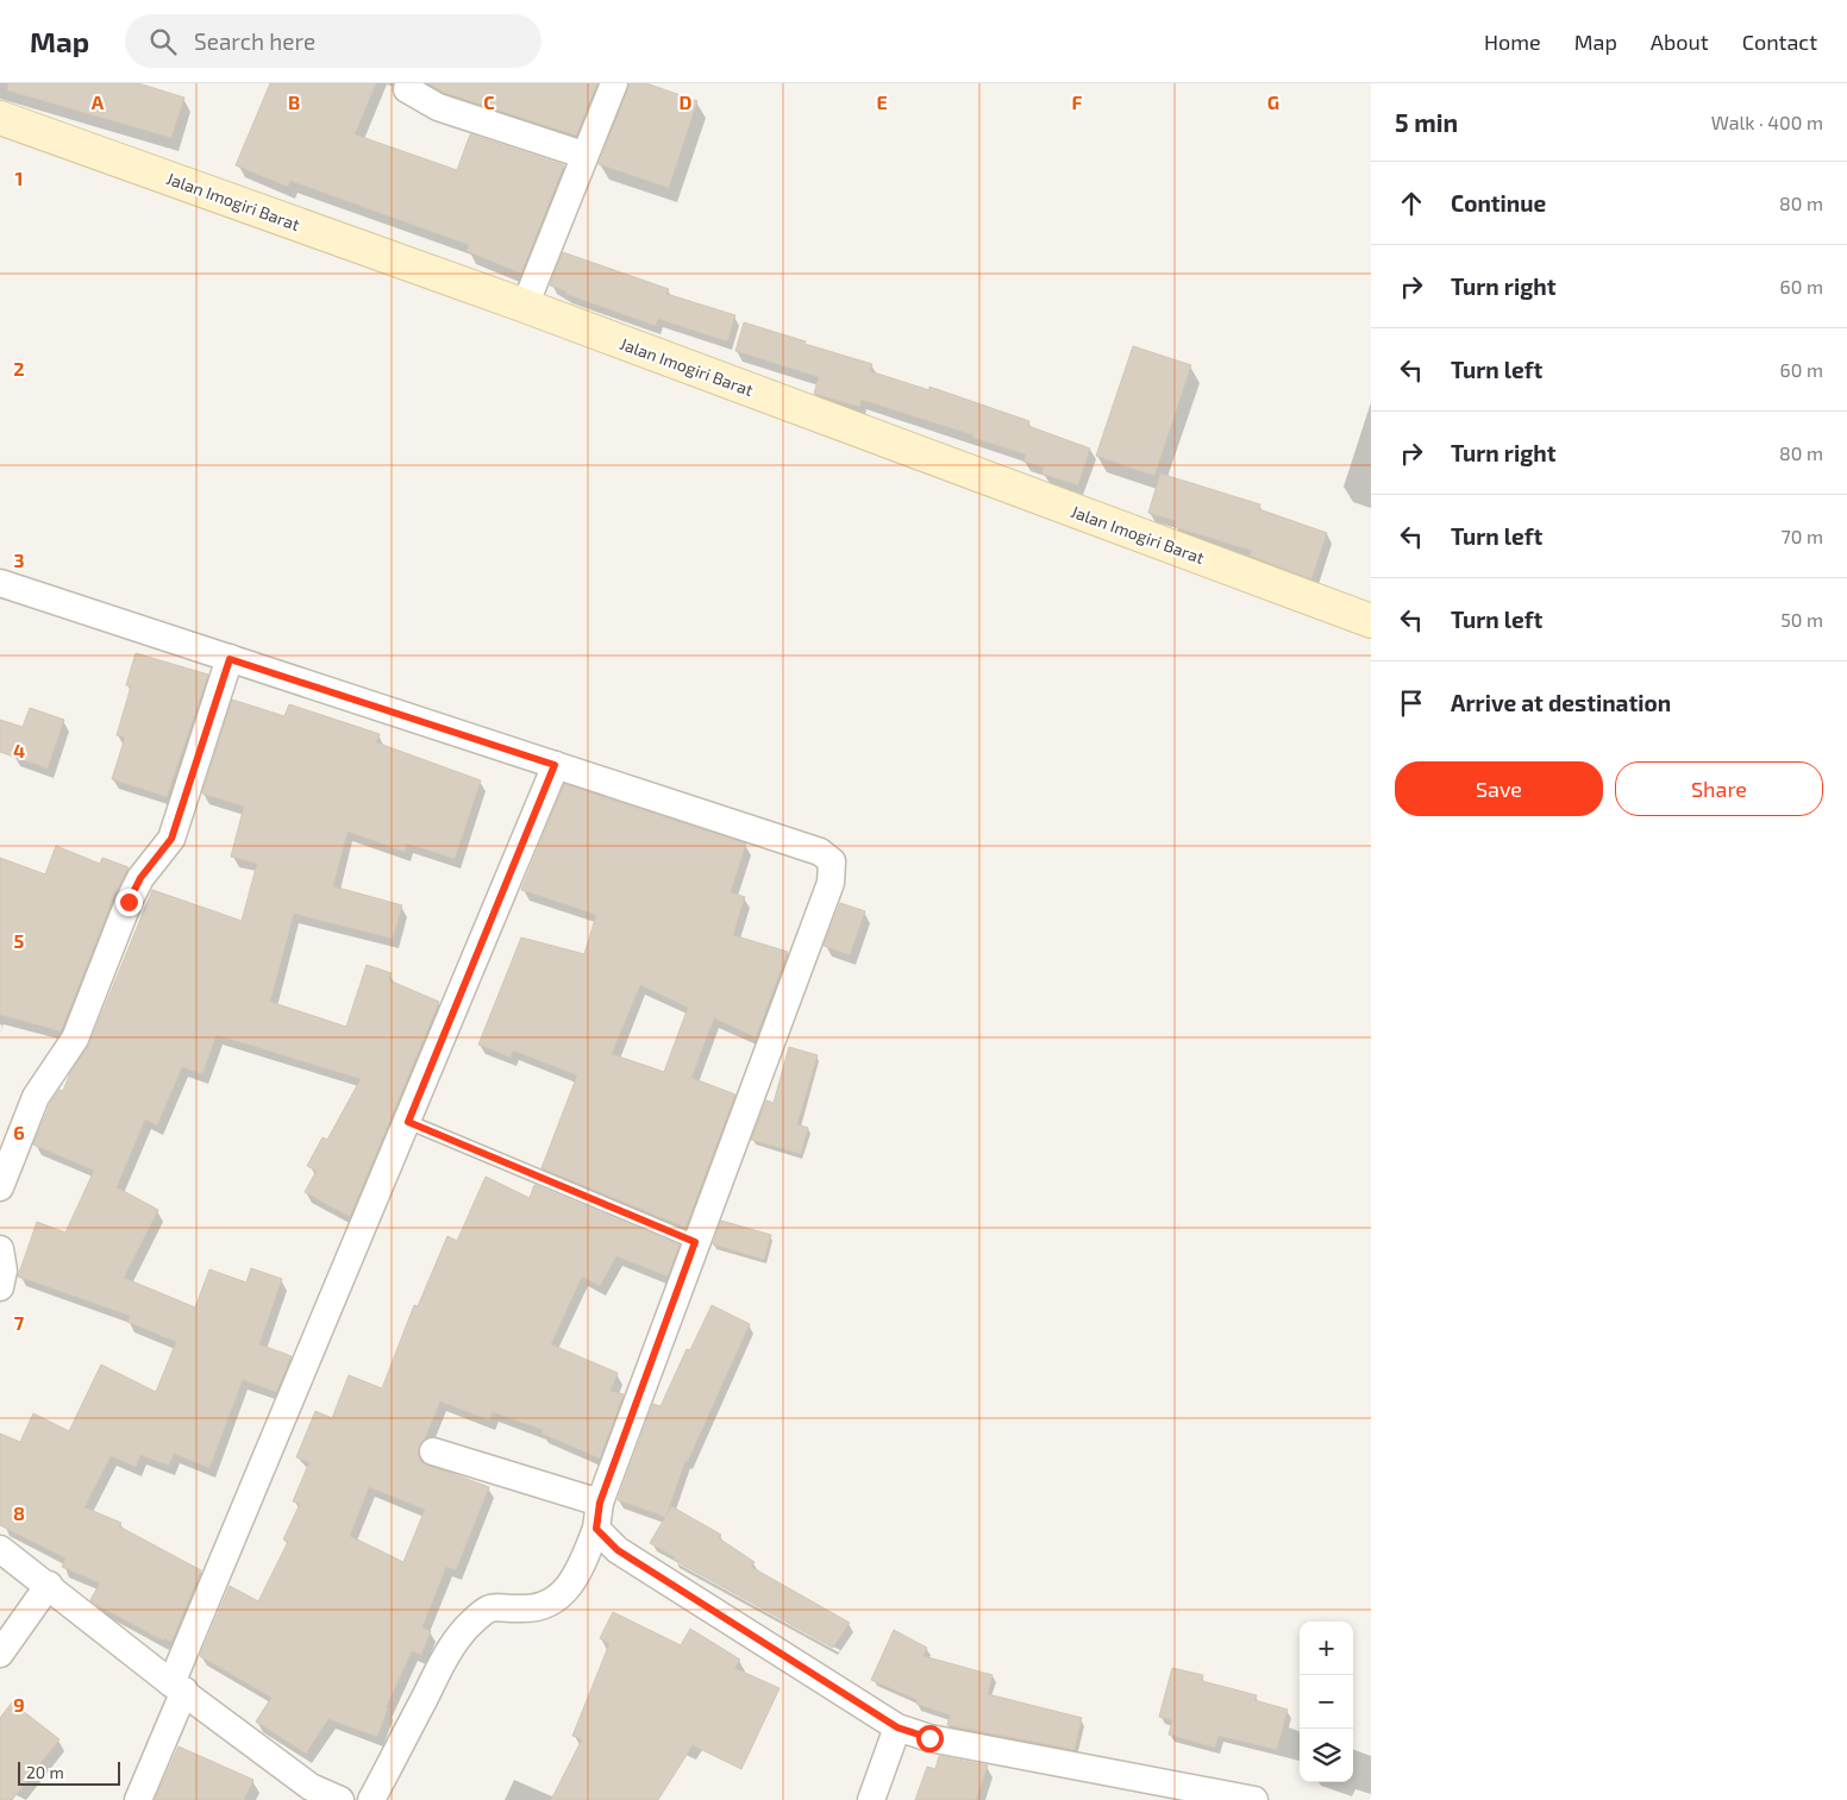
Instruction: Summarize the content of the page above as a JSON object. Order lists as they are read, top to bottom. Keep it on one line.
{"streets":{"main road":["Jalan Imogiri Barat"]},"scale_bar":"20 m","page":{"header":"Map","search":"Search here","nav":["Home","Map","About","Contact"],"heading":["5 min","Walk · 400 m"],"list":[["Continue","80 m"],["Turn right","60 m"],["Turn left","60 m"],["Turn right","80 m"],["Turn left","70 m"],["Turn left","50 m"],"Arrive at destination"],"buttons":["Save","Share"],"map_buttons":["+","−"],"scale":"20 m"},"grid":{"columns":["A","B","C","D","E","F","G"],"rows":["1","2","3","4","5","6","7","8","9"]}}
